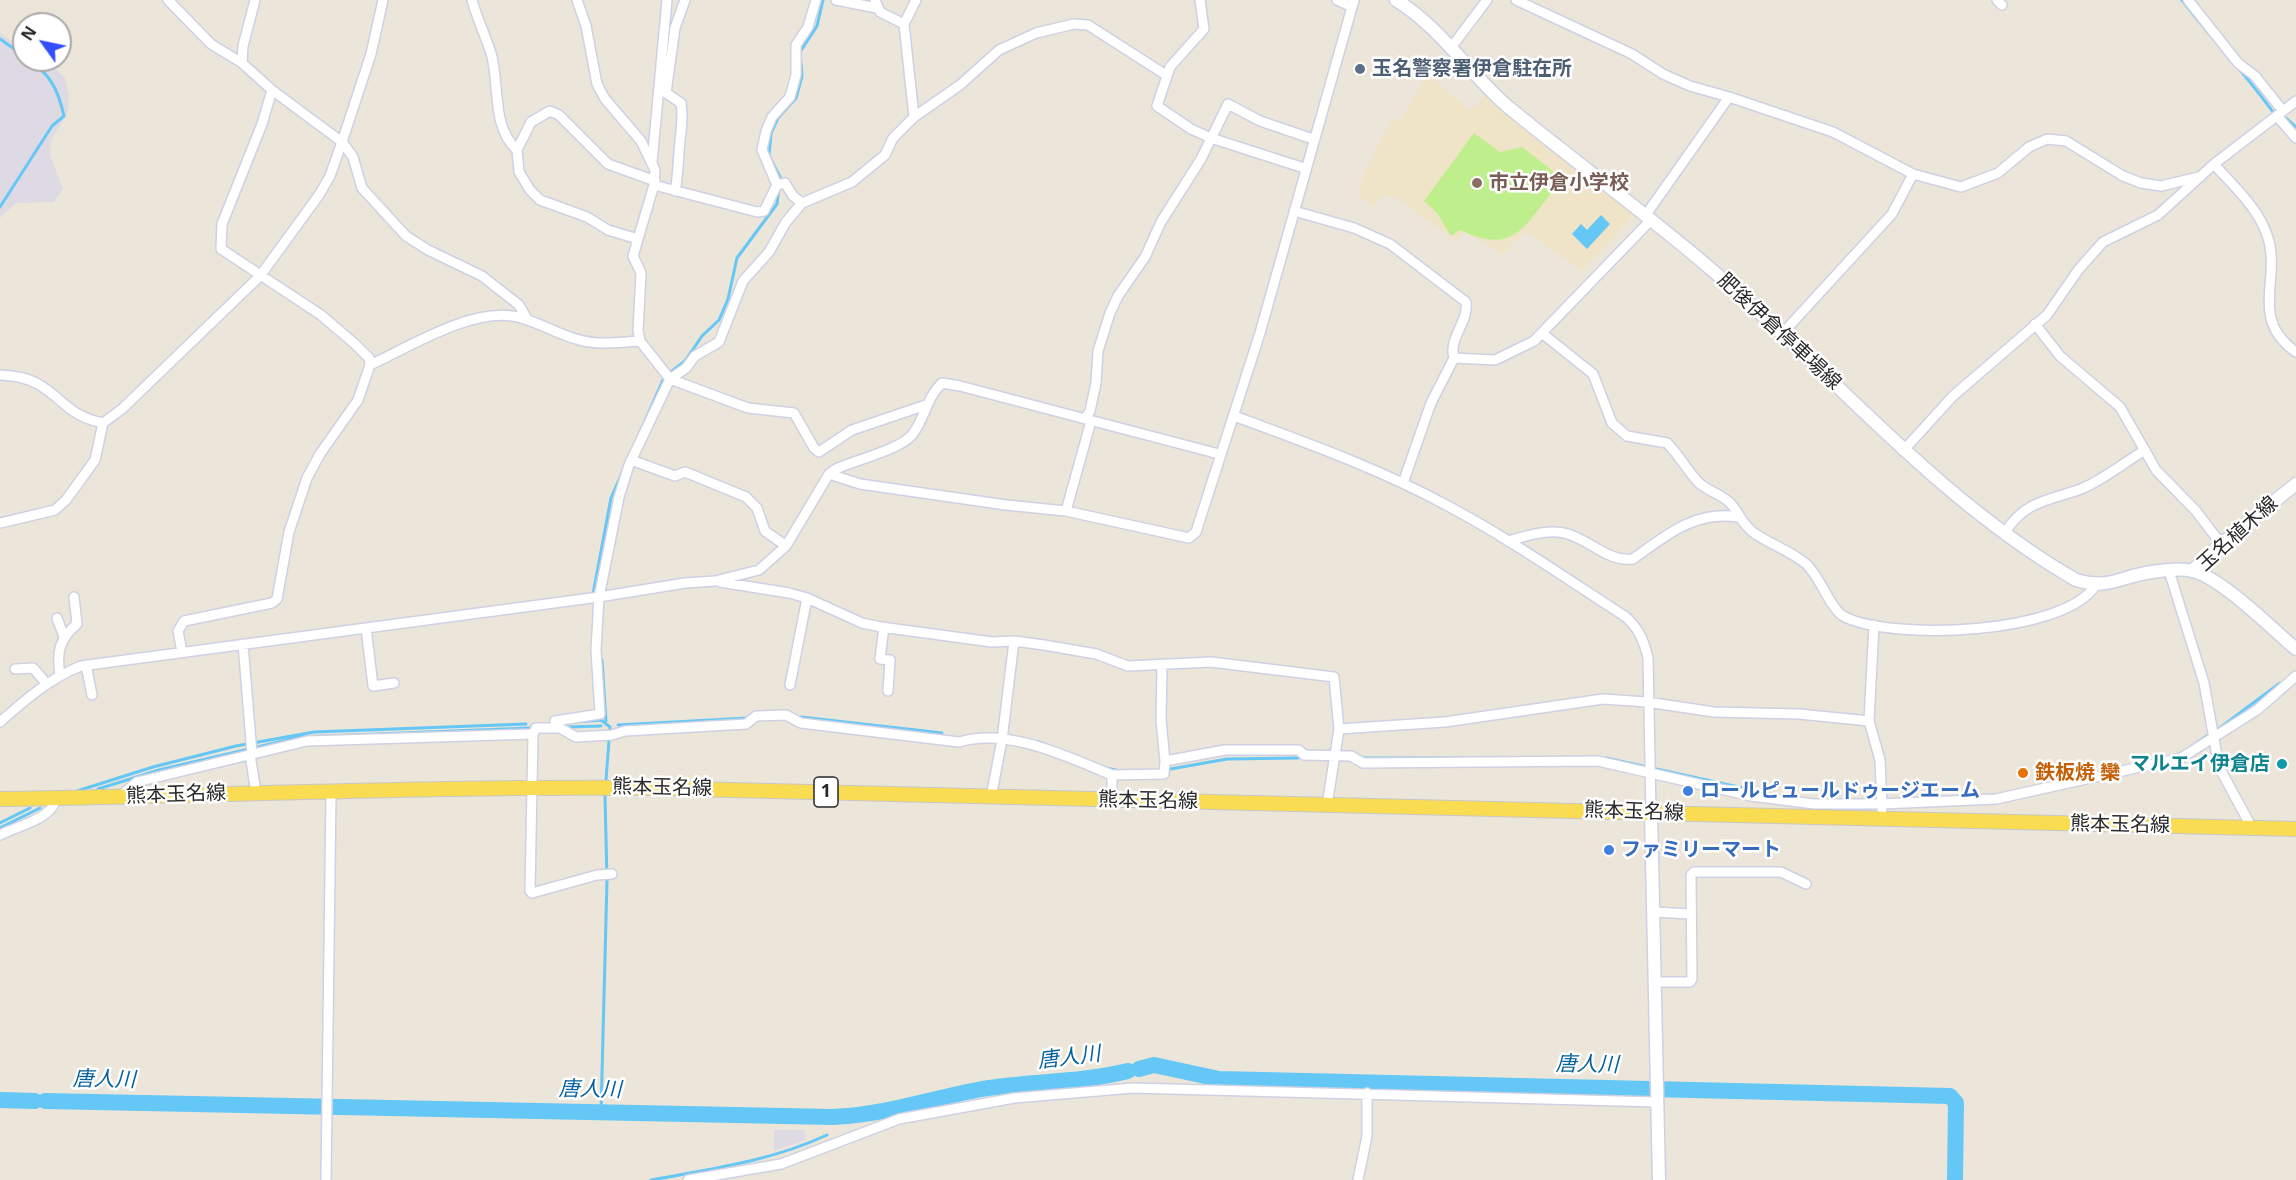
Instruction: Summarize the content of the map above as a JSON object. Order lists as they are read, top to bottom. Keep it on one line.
{"streets":{"main road":["肥後伊倉停車場線","玉名植木線","熊本玉名線","1"]},"water":["唐人川"],"places":["玉名警察署伊倉駐在所","市立伊倉小学校","マルエイ伊倉店","鉄板焼 欒","ロールピュールドゥージエーム","ファミリーマート"],"north":"top left"}
